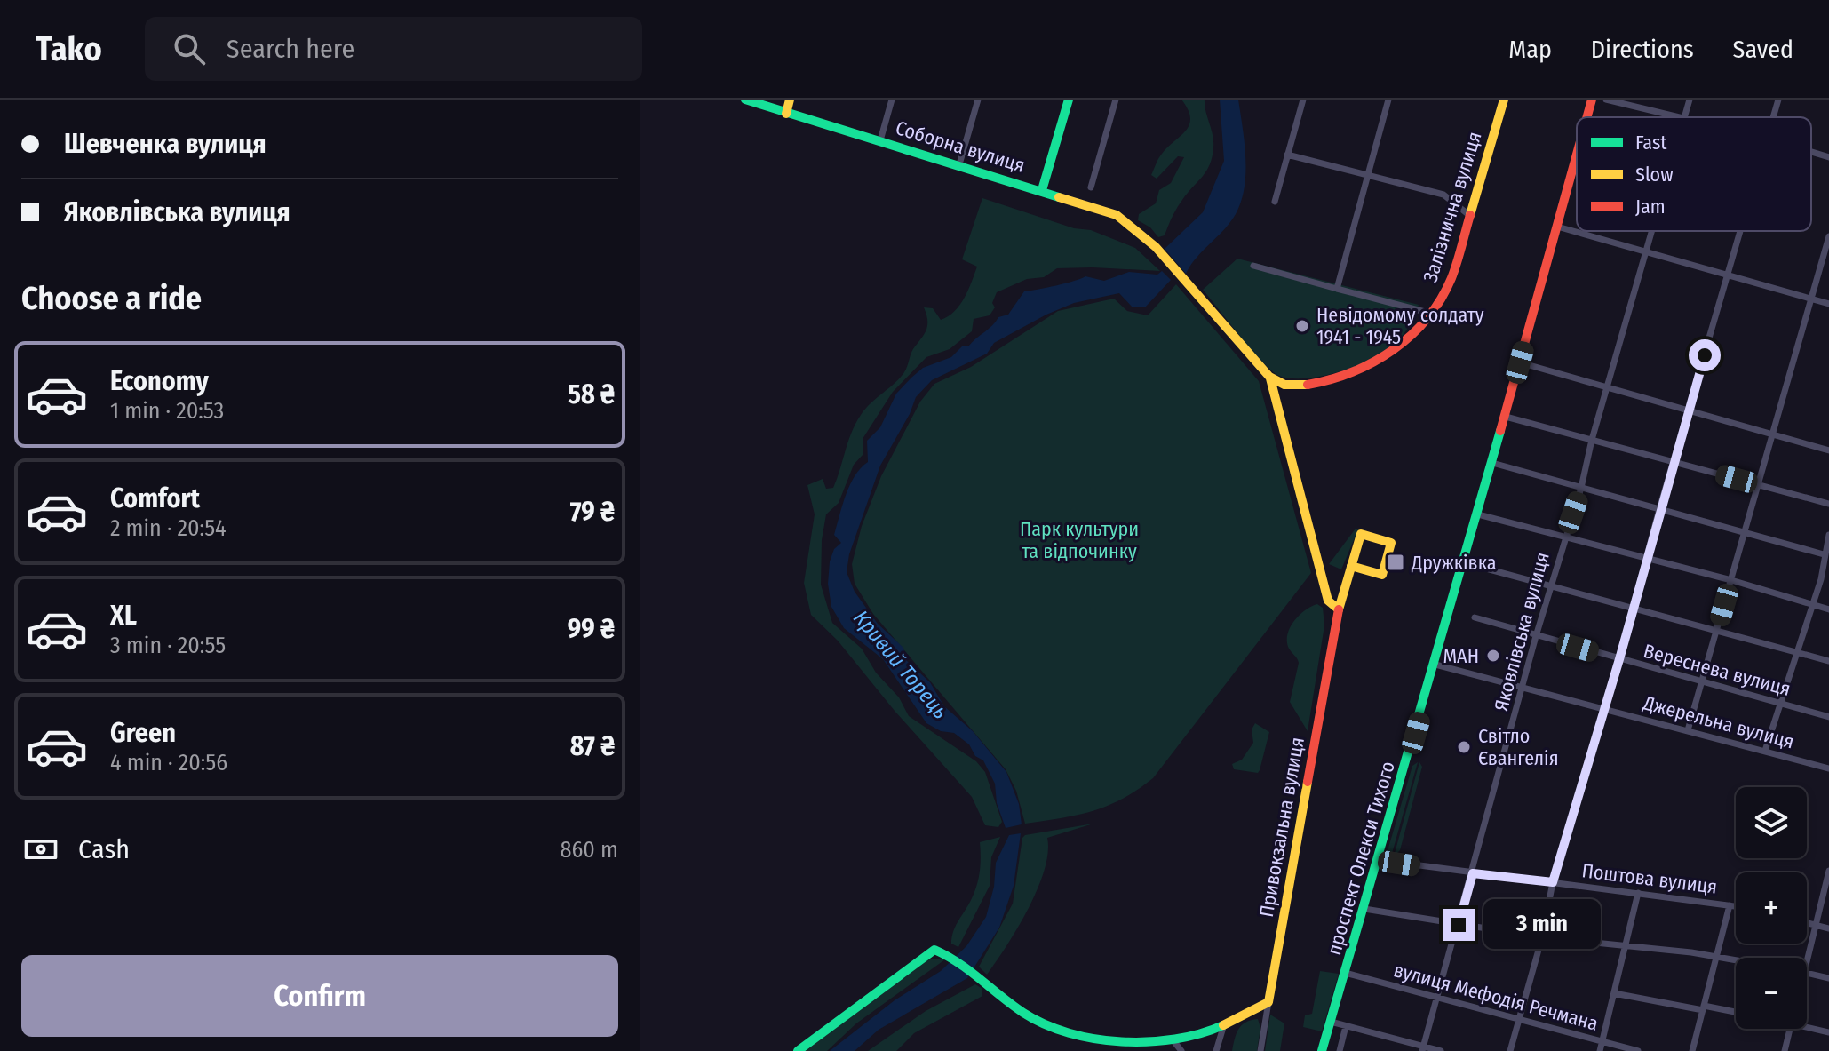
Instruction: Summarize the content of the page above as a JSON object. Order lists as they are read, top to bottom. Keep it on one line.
{"streets":{"street":["Соборна вулиця","Залізнична вулиця","Яковлівська вулиця","Вереснева вулиця","Джерельна вулиця","Привокзальна вулиця","проспект Олекси Тихого","Поштова вулиця","вулиця Мефодія Речмана"]},"crossings":[["Соборна вулиця","Залізнична вулиця"],["Яковлівська вулиця","Вереснева вулиця"],["Яковлівська вулиця","Джерельна вулиця"],["Яковлівська вулиця","Поштова вулиця"],["Яковлівська вулиця","вулиця Мефодія Речмана"],["Джерельна вулиця","проспект Олекси Тихого"],["проспект Олекси Тихого","Поштова вулиця"],["проспект Олекси Тихого","вулиця Мефодія Речмана"]],"water":["Кривий Торець"],"parks":["Парк культури та відпочинку"],"places":{"other":["Невідомому солдату 1941 - 1945","МАН","Світло Євангелія"],"transit":["Дружківка"]},"legend":["Fast","Slow","Jam"],"page":{"header":"Tako","search":"Search here","nav":["Map","Directions","Saved"],"banner":["Шевченка вулиця","Яковлівська вулиця"],"heading":"Choose a ride","list":[{"name":"Economy","note":"1 min · 20:53","value":"58 ₴"},{"name":"Comfort","note":"2 min · 20:54","value":"79 ₴"},{"name":"XL","note":"3 min · 20:55","value":"99 ₴"},{"name":"Green","note":"4 min · 20:56","value":"87 ₴"}],"map_buttons":["+","−"],"pay":["Cash","860 m"],"bubble":"3 min","buttons":"Confirm"}}
